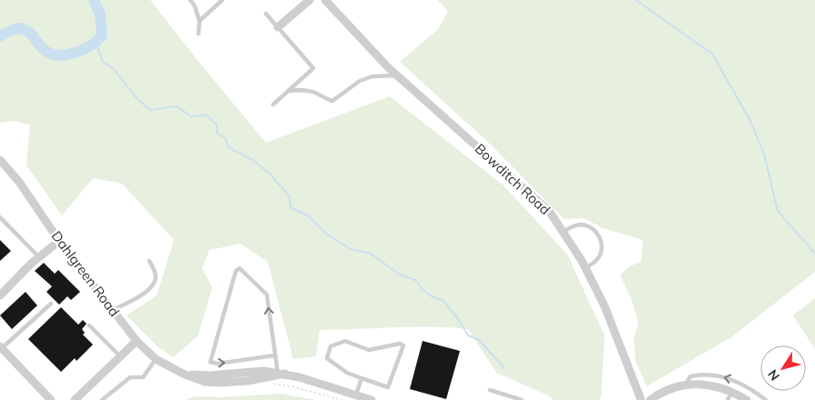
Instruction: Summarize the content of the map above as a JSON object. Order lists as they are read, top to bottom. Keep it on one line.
{"streets":{"street":["Bowditch Road","Dahlgreen Road"]},"north":"bottom left"}
